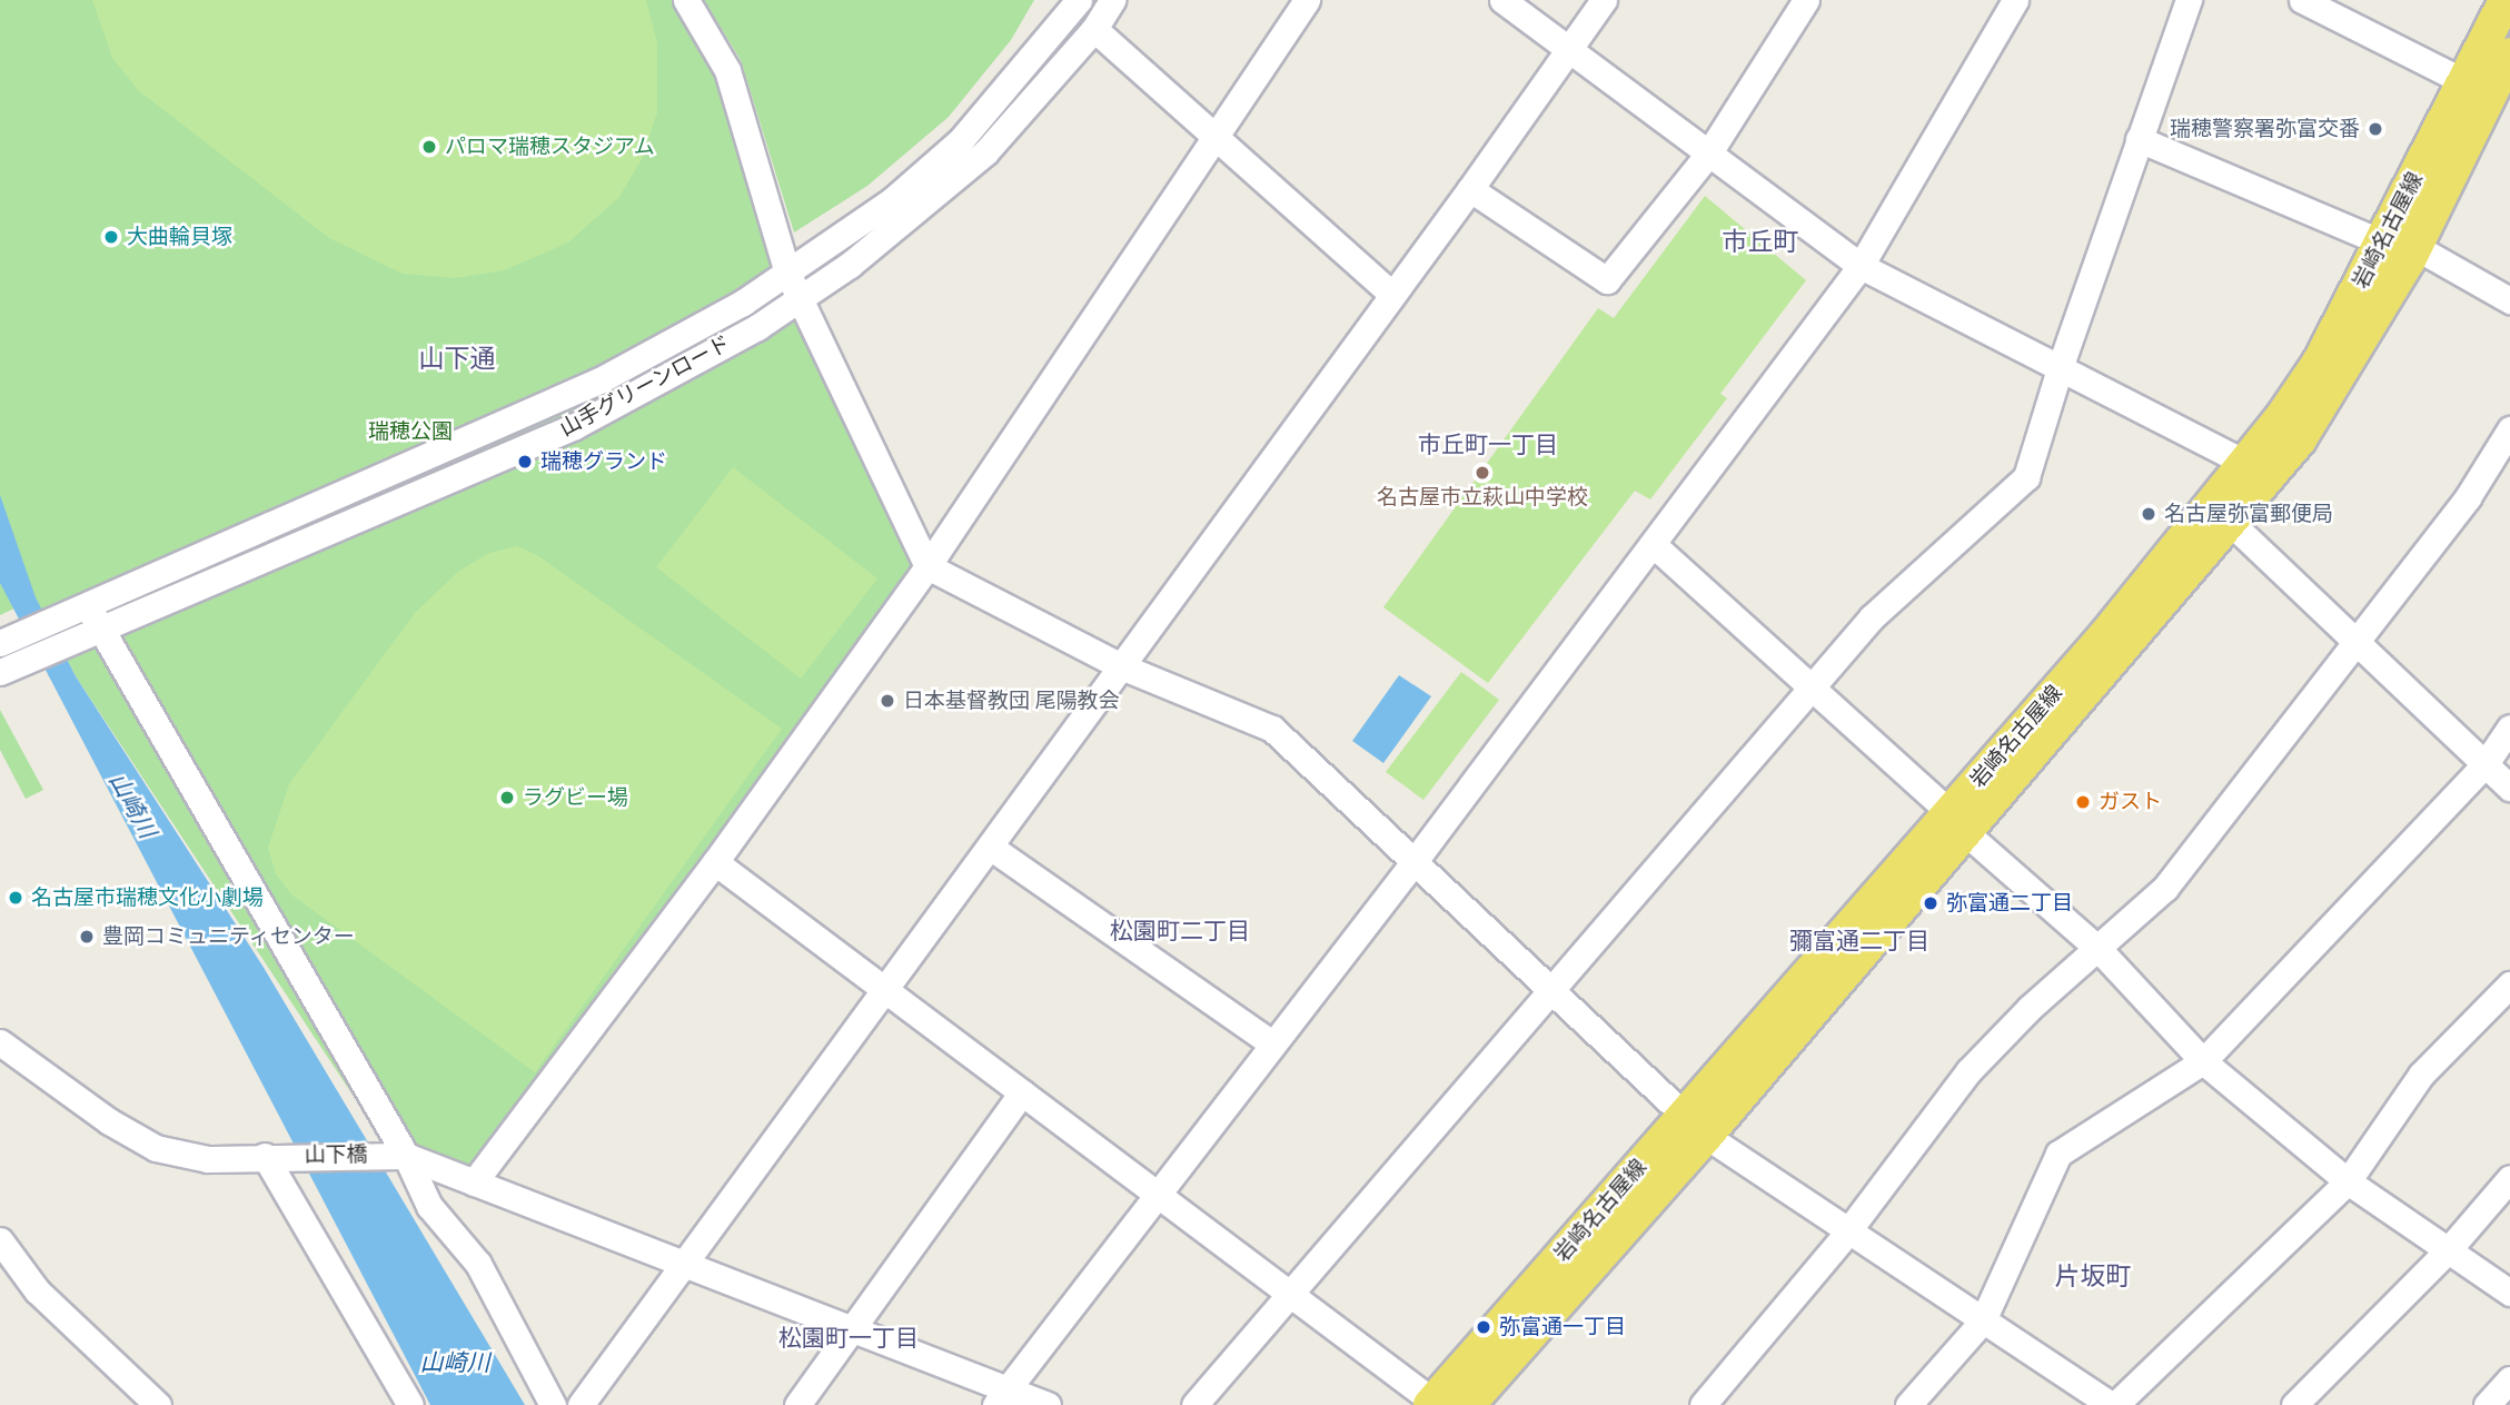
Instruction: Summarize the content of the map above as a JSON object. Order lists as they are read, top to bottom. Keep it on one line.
{"streets":{"main road":["岩崎名古屋線"],"street":["山手グリーンロード","山下橋"]},"districts":["市丘町","山下通","市丘町一丁目","松園町二丁目","彌富通二丁目","片坂町","松園町一丁目"],"water":["山崎川"],"parks":["瑞穂公園"],"places":["瑞穂警察署弥富交番","パロマ瑞穂スタジアム","大曲輪貝塚","瑞穂グランド","名古屋市立萩山中学校","名古屋弥富郵便局","日本基督教団 尾陽教会","ラグビー場","ガスト","名古屋市瑞穂文化小劇場","弥富通二丁目","豊岡コミュニティセンター","弥富通一丁目"]}
